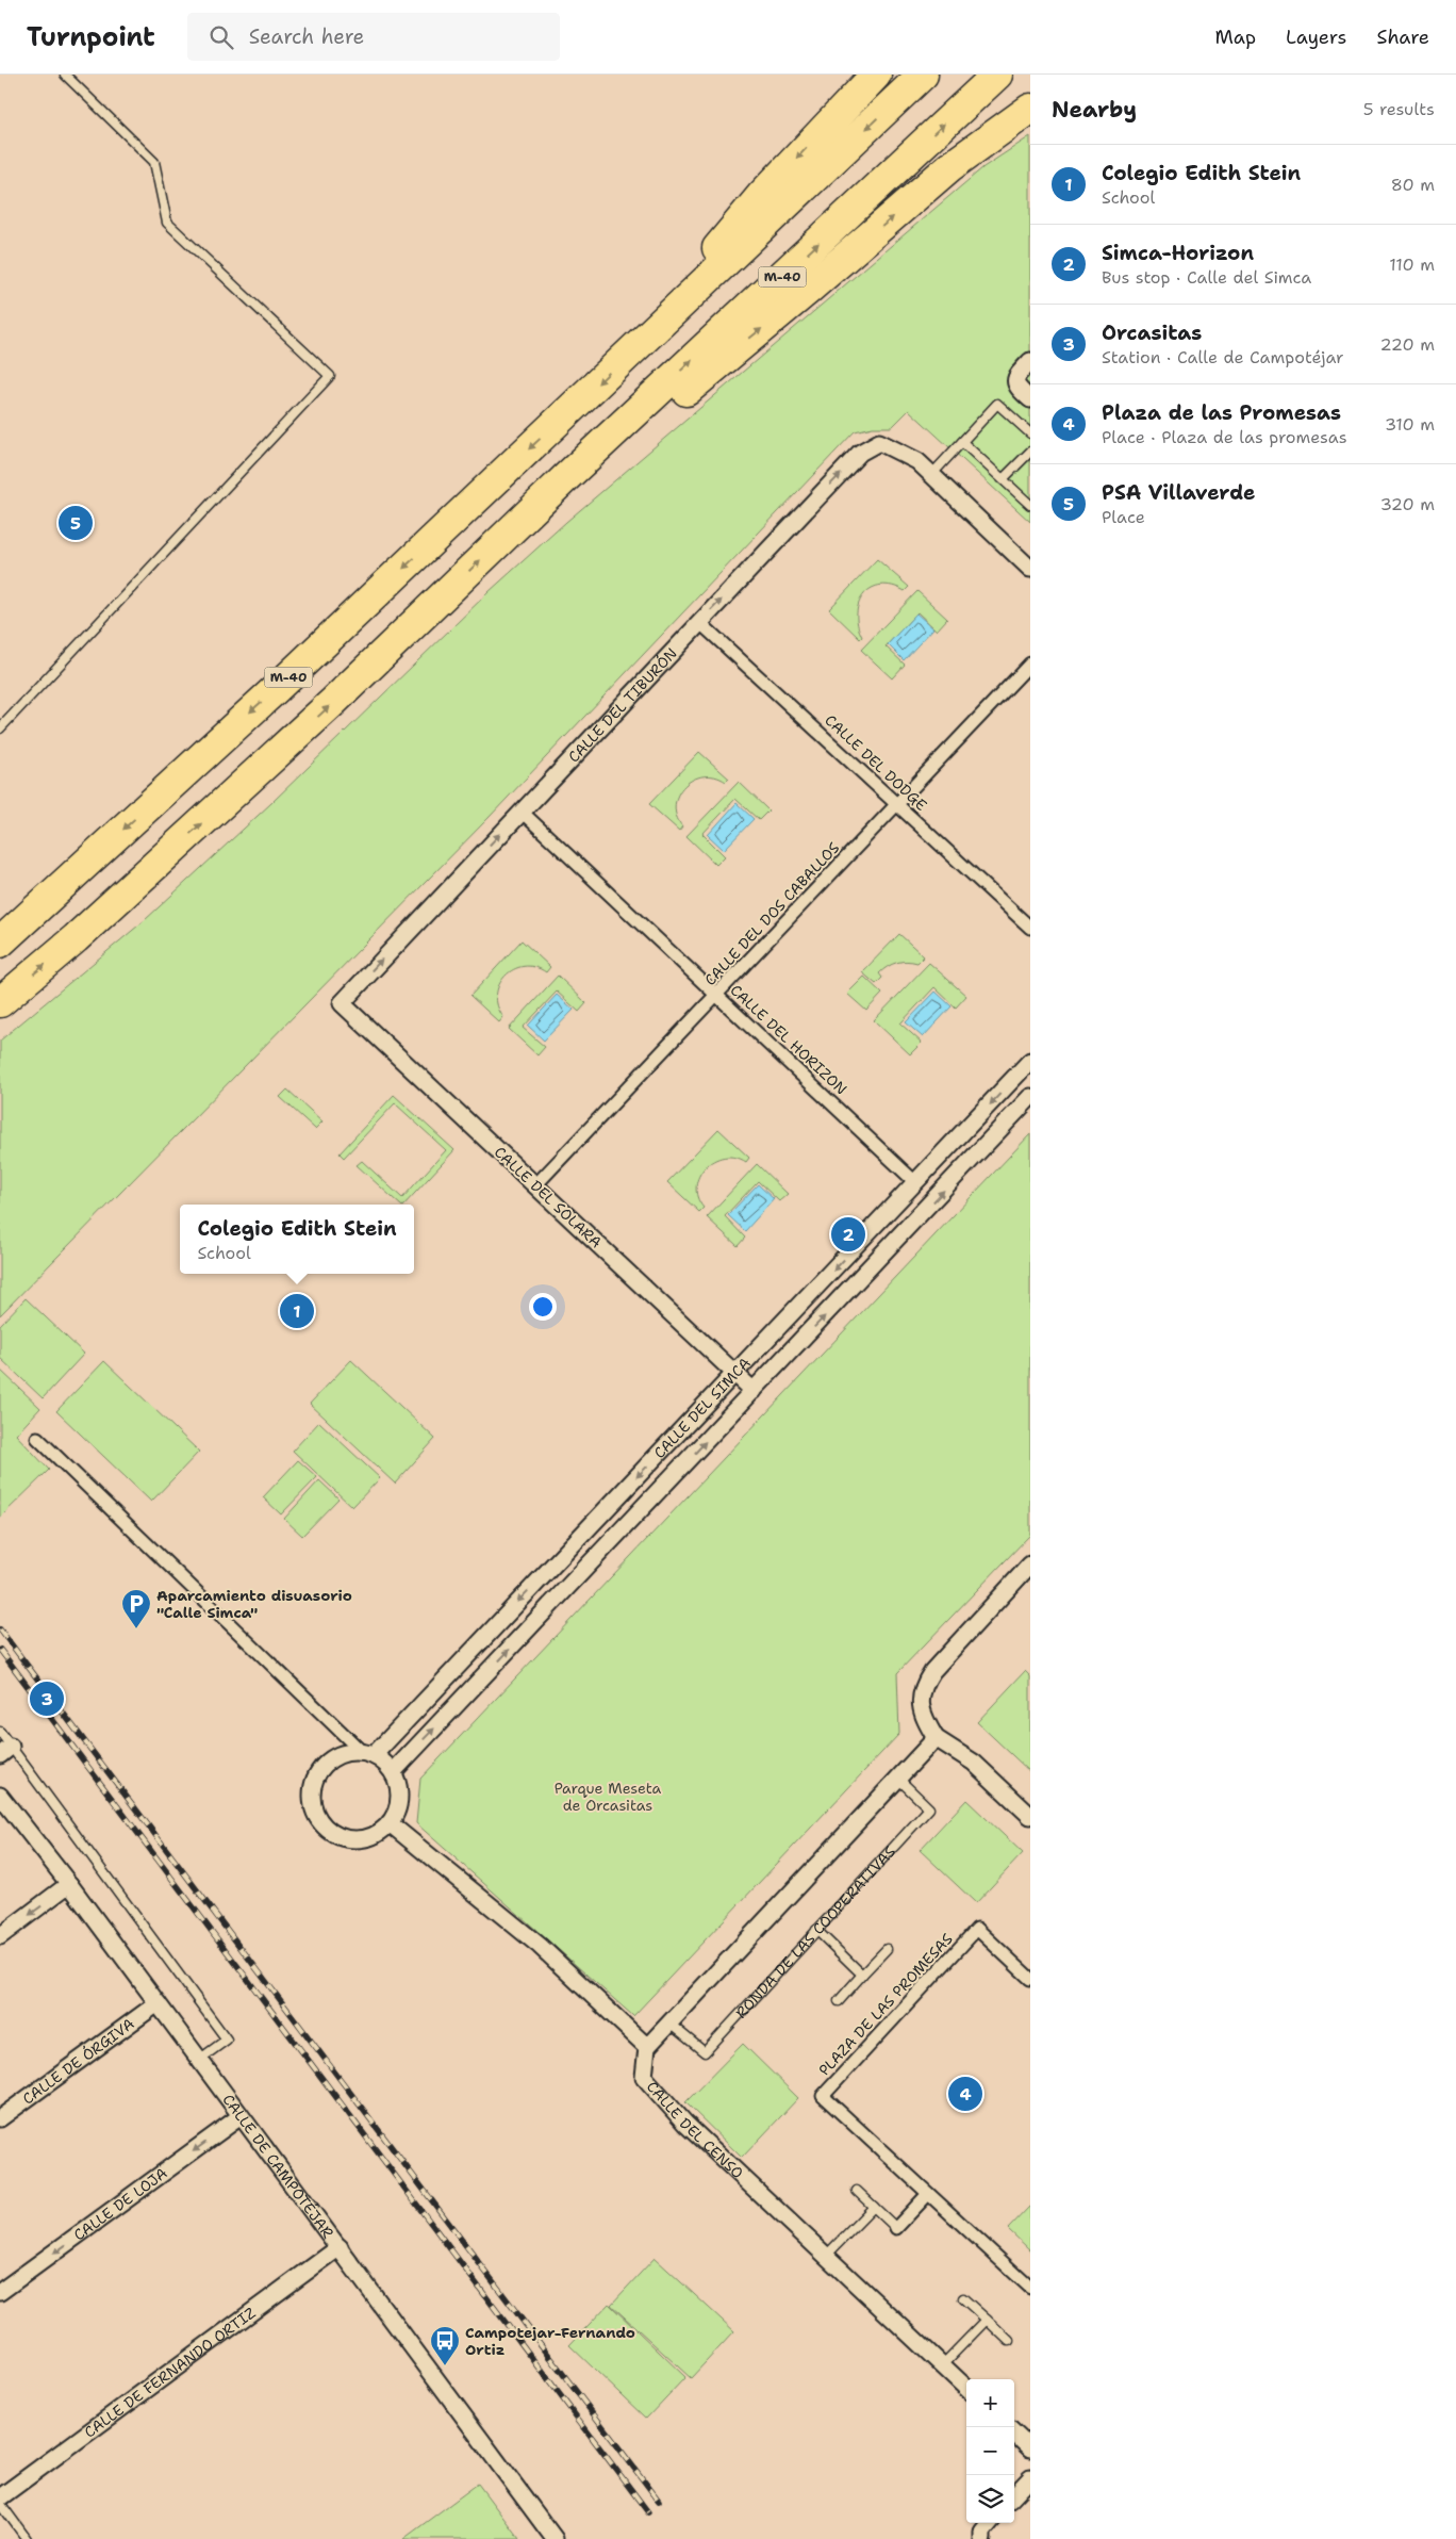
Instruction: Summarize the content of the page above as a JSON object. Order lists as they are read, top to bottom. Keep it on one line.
{"streets":{"highway":["M-40"],"street":["CALLE DEL TIBURÓN","CALLE DEL DODGE","CALLE DEL DOS CABALLOS","CALLE DEL HORIZON","CALLE DEL SOLARA","CALLE DEL SIMCA","PLAZA DE LAS PROMESAS","CALLE DE ÓRGIVA","CALLE DEL CENSO","CALLE DE CAMPOTÉJAR","CALLE DE LOJA","CALLE DE FERNANDO ORTIZ"],"lane":["RONDA DE LAS COOPERATIVAS"]},"crossings":[["CALLE DEL TIBURÓN","CALLE DEL DODGE"],["CALLE DEL TIBURÓN","CALLE DEL HORIZON"],["CALLE DEL TIBURÓN","CALLE DEL SOLARA"],["CALLE DEL DODGE","CALLE DEL DOS CABALLOS"],["CALLE DEL DOS CABALLOS","CALLE DEL HORIZON"],["CALLE DEL DOS CABALLOS","CALLE DEL SOLARA"],["CALLE DEL HORIZON","CALLE DEL SIMCA"],["CALLE DEL SOLARA","CALLE DEL SIMCA"],["CALLE DE ÓRGIVA","CALLE DE CAMPOTÉJAR"],["CALLE DE CAMPOTÉJAR","CALLE DE LOJA"],["CALLE DE CAMPOTÉJAR","CALLE DE FERNANDO ORTIZ"]],"one_way":["CALLE DEL TIBURÓN","CALLE DE LOJA"],"parks":["Parque Meseta de Orcasitas"],"places":{"parking":["Aparcamiento disuasorio \"Calle Simca\""],"bus stop":["Campotejar-Fernando Ortiz"]},"page":{"header":"Turnpoint","search":"Search here","nav":["Map","Layers","Share"],"heading":["Nearby","5 results"],"list":[{"mark":"1","name":"Colegio Edith Stein","note":"School","value":"80 m"},{"mark":"2","name":"Simca-Horizon","note":"Bus stop · Calle del Simca","value":"110 m"},{"mark":"3","name":"Orcasitas","note":"Station · Calle de Campotéjar","value":"220 m"},{"mark":"4","name":"Plaza de las Promesas","note":"Place · Plaza de las promesas","value":"310 m"},{"mark":"5","name":"PSA Villaverde","note":"Place","value":"320 m"}],"pins":["5","2","1","3","4"],"popup":["Colegio Edith Stein","School"],"map_buttons":["+","−"]}}
